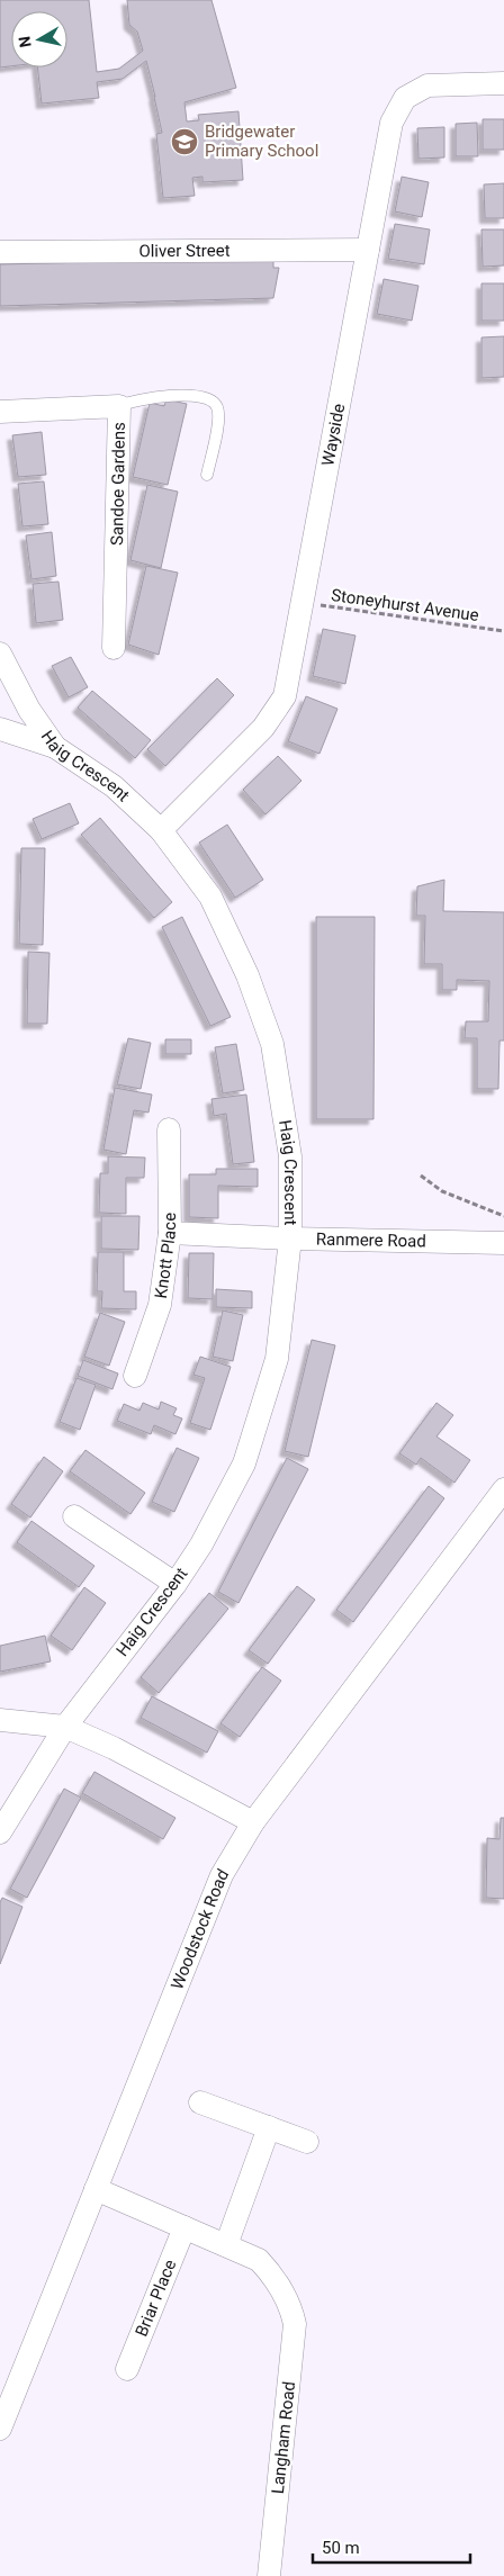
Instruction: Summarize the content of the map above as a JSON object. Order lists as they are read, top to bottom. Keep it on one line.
{"streets":{"street":["Oliver Street","Wayside","Sandoe Gardens","Haig Crescent","Ranmere Road","Knott Place","Woodstock Road","Briar Place","Langham Road"],"path":["Stoneyhurst Avenue"]},"crossings":[["Oliver Street","Wayside"],["Wayside","Stoneyhurst Avenue"],["Wayside","Haig Crescent"],["Haig Crescent","Ranmere Road"],["Ranmere Road","Knott Place"],["Woodstock Road","Langham Road"],["Briar Place","Langham Road"]],"places":{"school or university":["Bridgewater Primary School"]},"scale_bar":"50 m","north":"left"}
